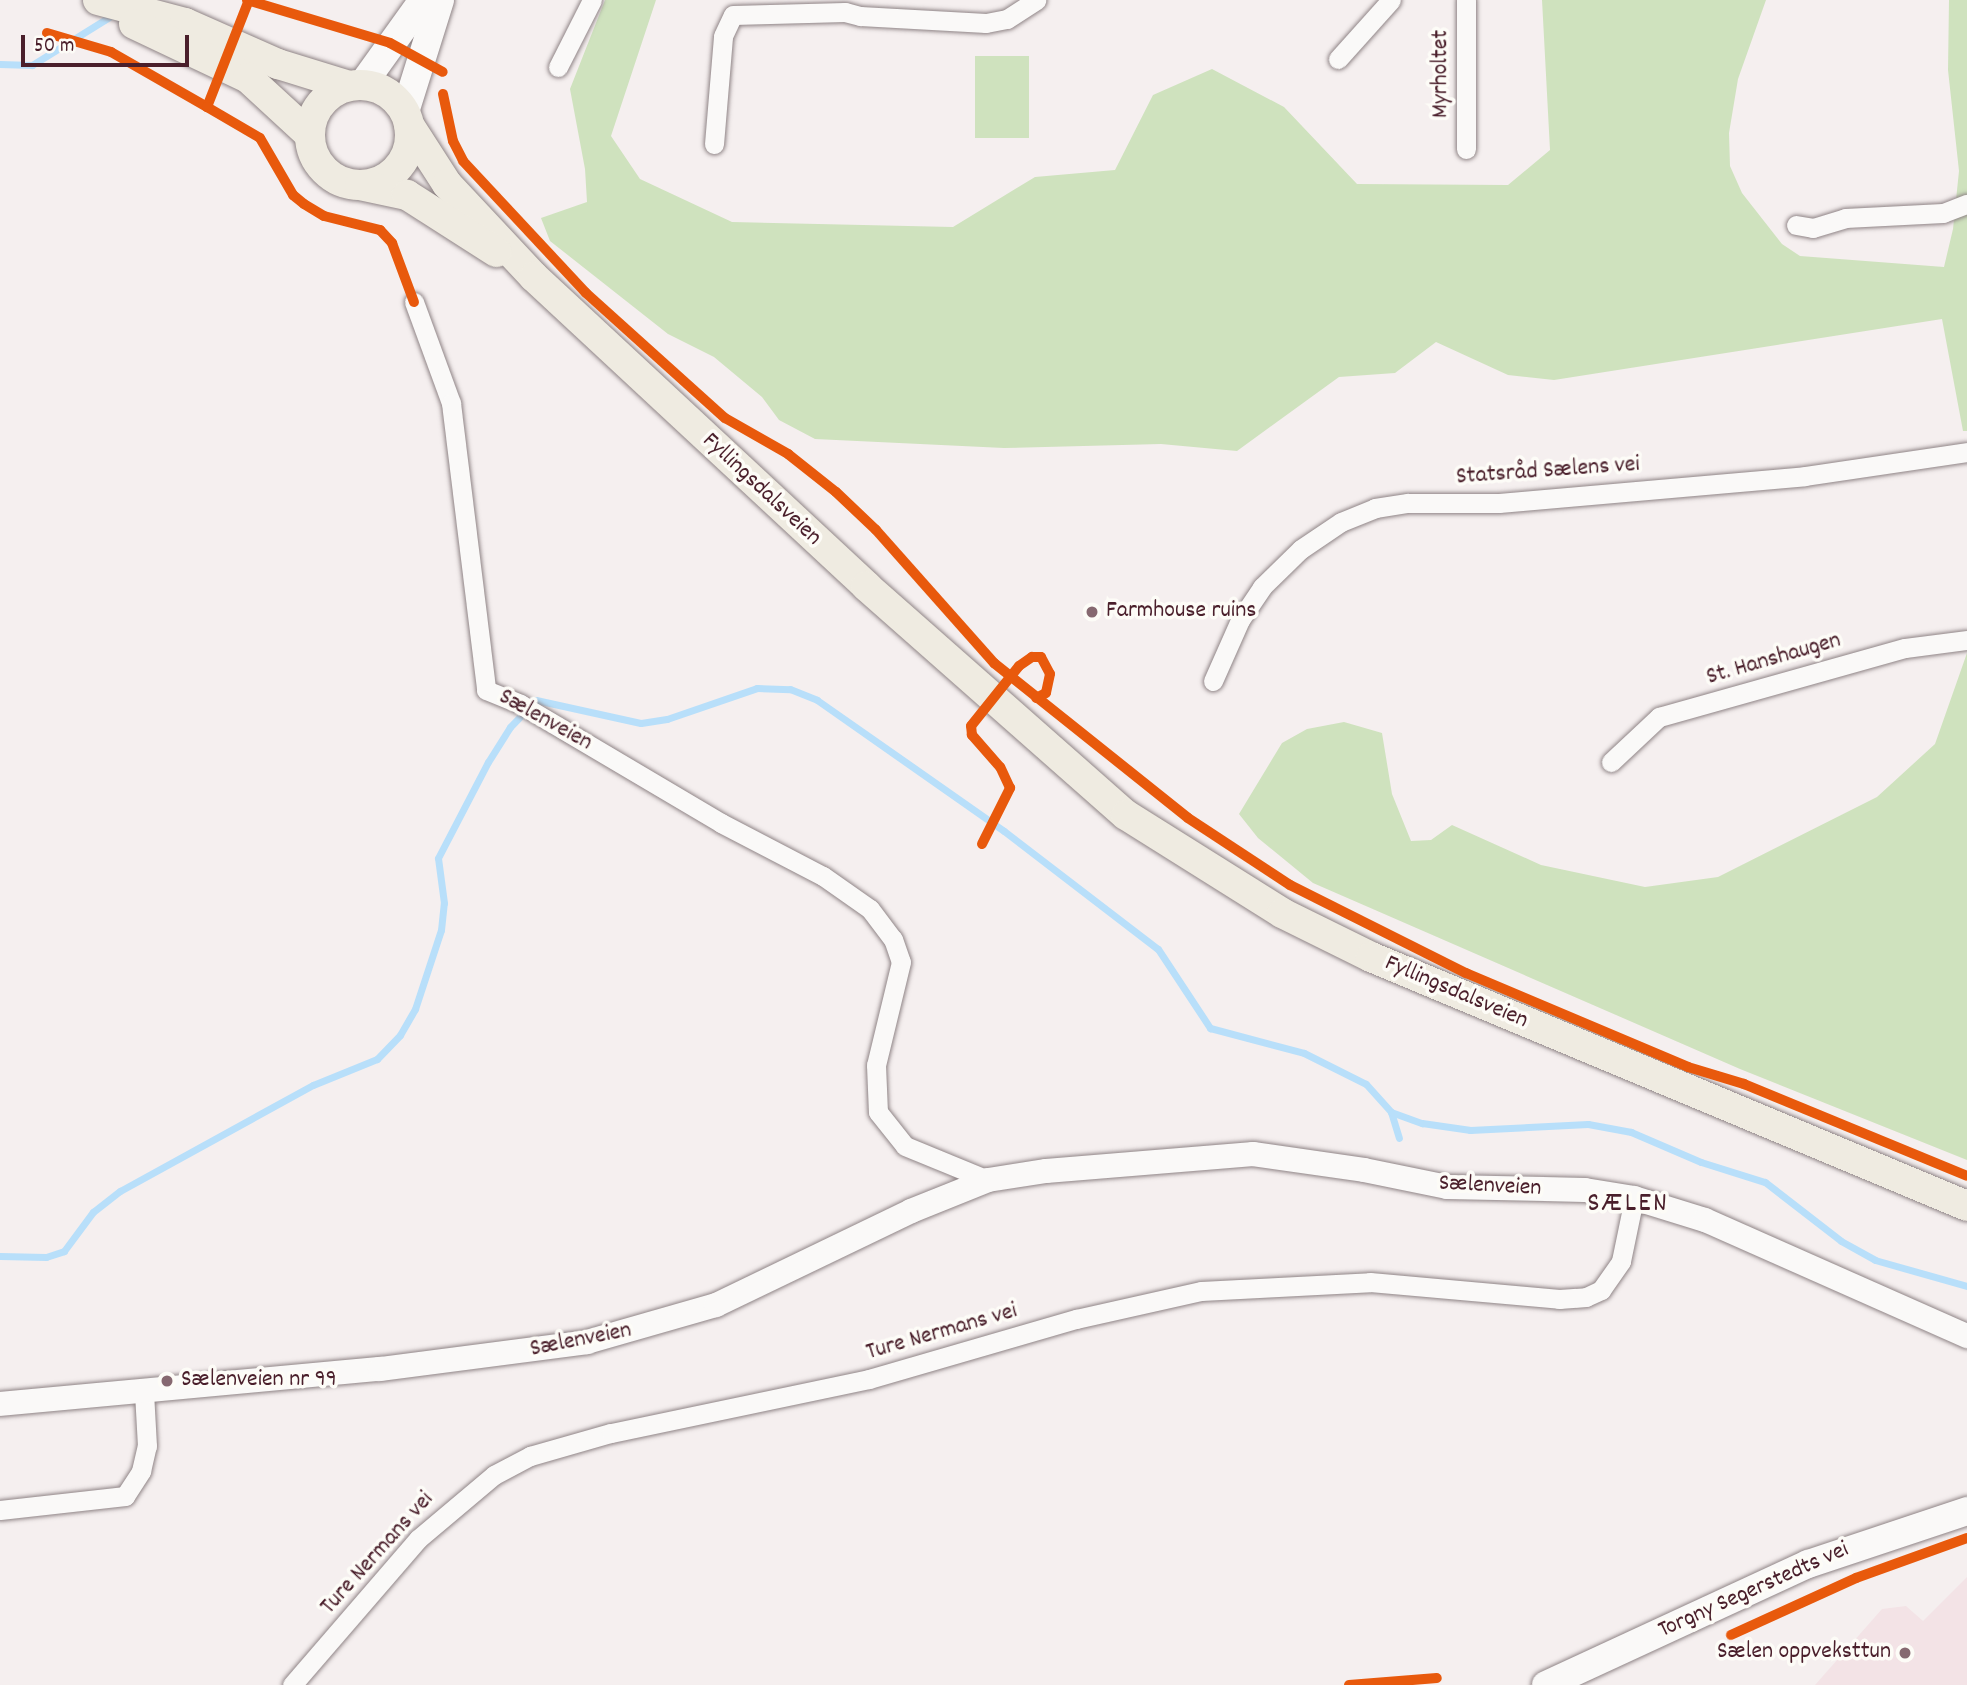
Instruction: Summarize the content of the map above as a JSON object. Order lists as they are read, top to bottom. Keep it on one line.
{"streets":{"main road":["Fyllingsdalsveien","Torgny Segerstedts vei"],"street":["Myrholtet","Statsråd Sælens vei","St. Hanshaugen","Sælenveien","Ture Nermans vei"]},"crossings":[["Sælenveien","Ture Nermans vei"]],"districts":["SÆLEN"],"places":["Farmhouse ruins","Sælenveien nr 99","Sælen oppveksttun"],"scale_bar":"50 m"}
